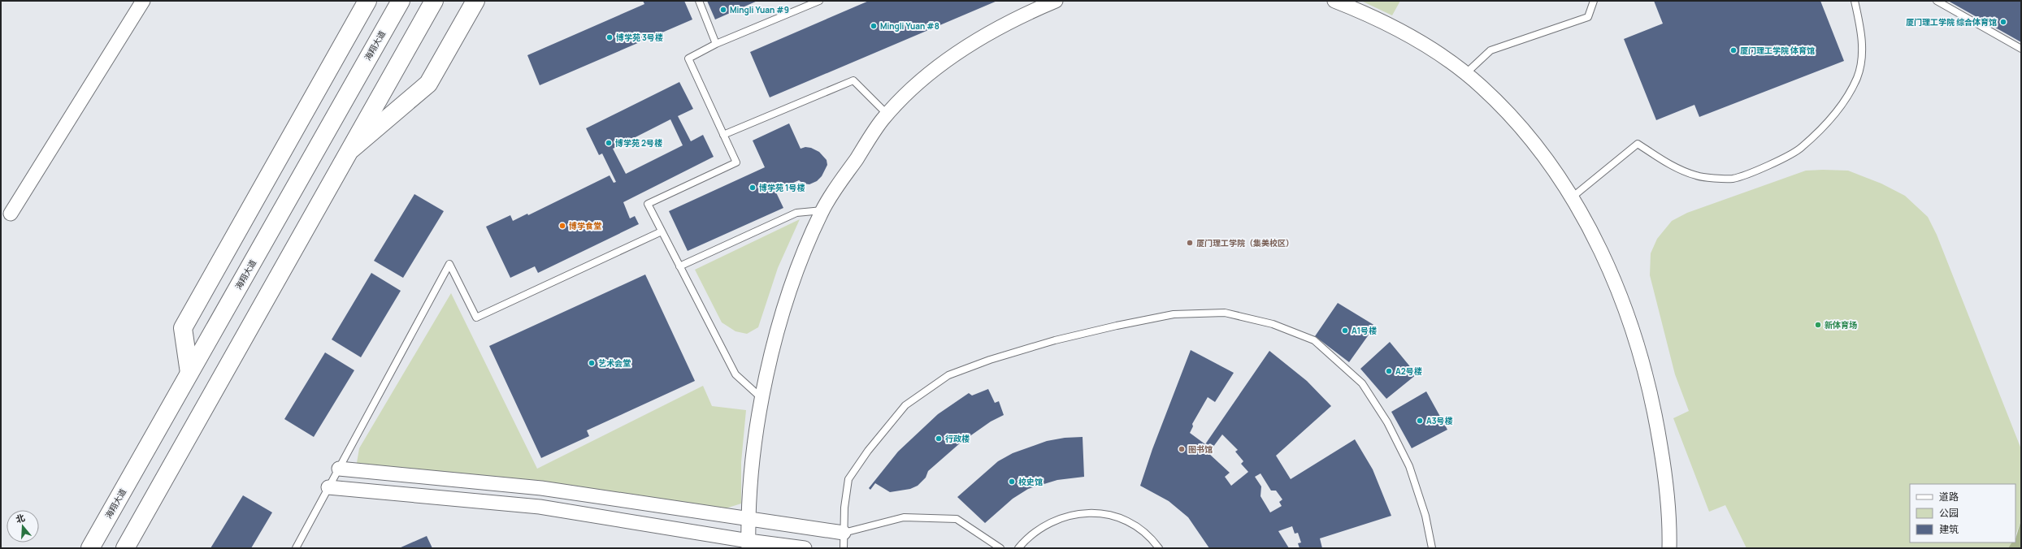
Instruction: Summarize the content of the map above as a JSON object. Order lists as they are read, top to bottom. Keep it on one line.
{"streets":{"main road":["海翔大道"]},"places":["Mingli Yuan #9","厦门理工学院 综合体育馆","Mingli Yuan #8","博学苑 3号楼","厦门理工学院 体育馆","博学苑 2号楼","博学苑 1号楼","博学食堂","厦门理工学院（集美校区）","新体育场","A1号楼","艺术会堂","A2号楼","A3号楼","行政楼","图书馆","校史馆"],"legend":["道路","公园","建筑"],"north":"top"}
